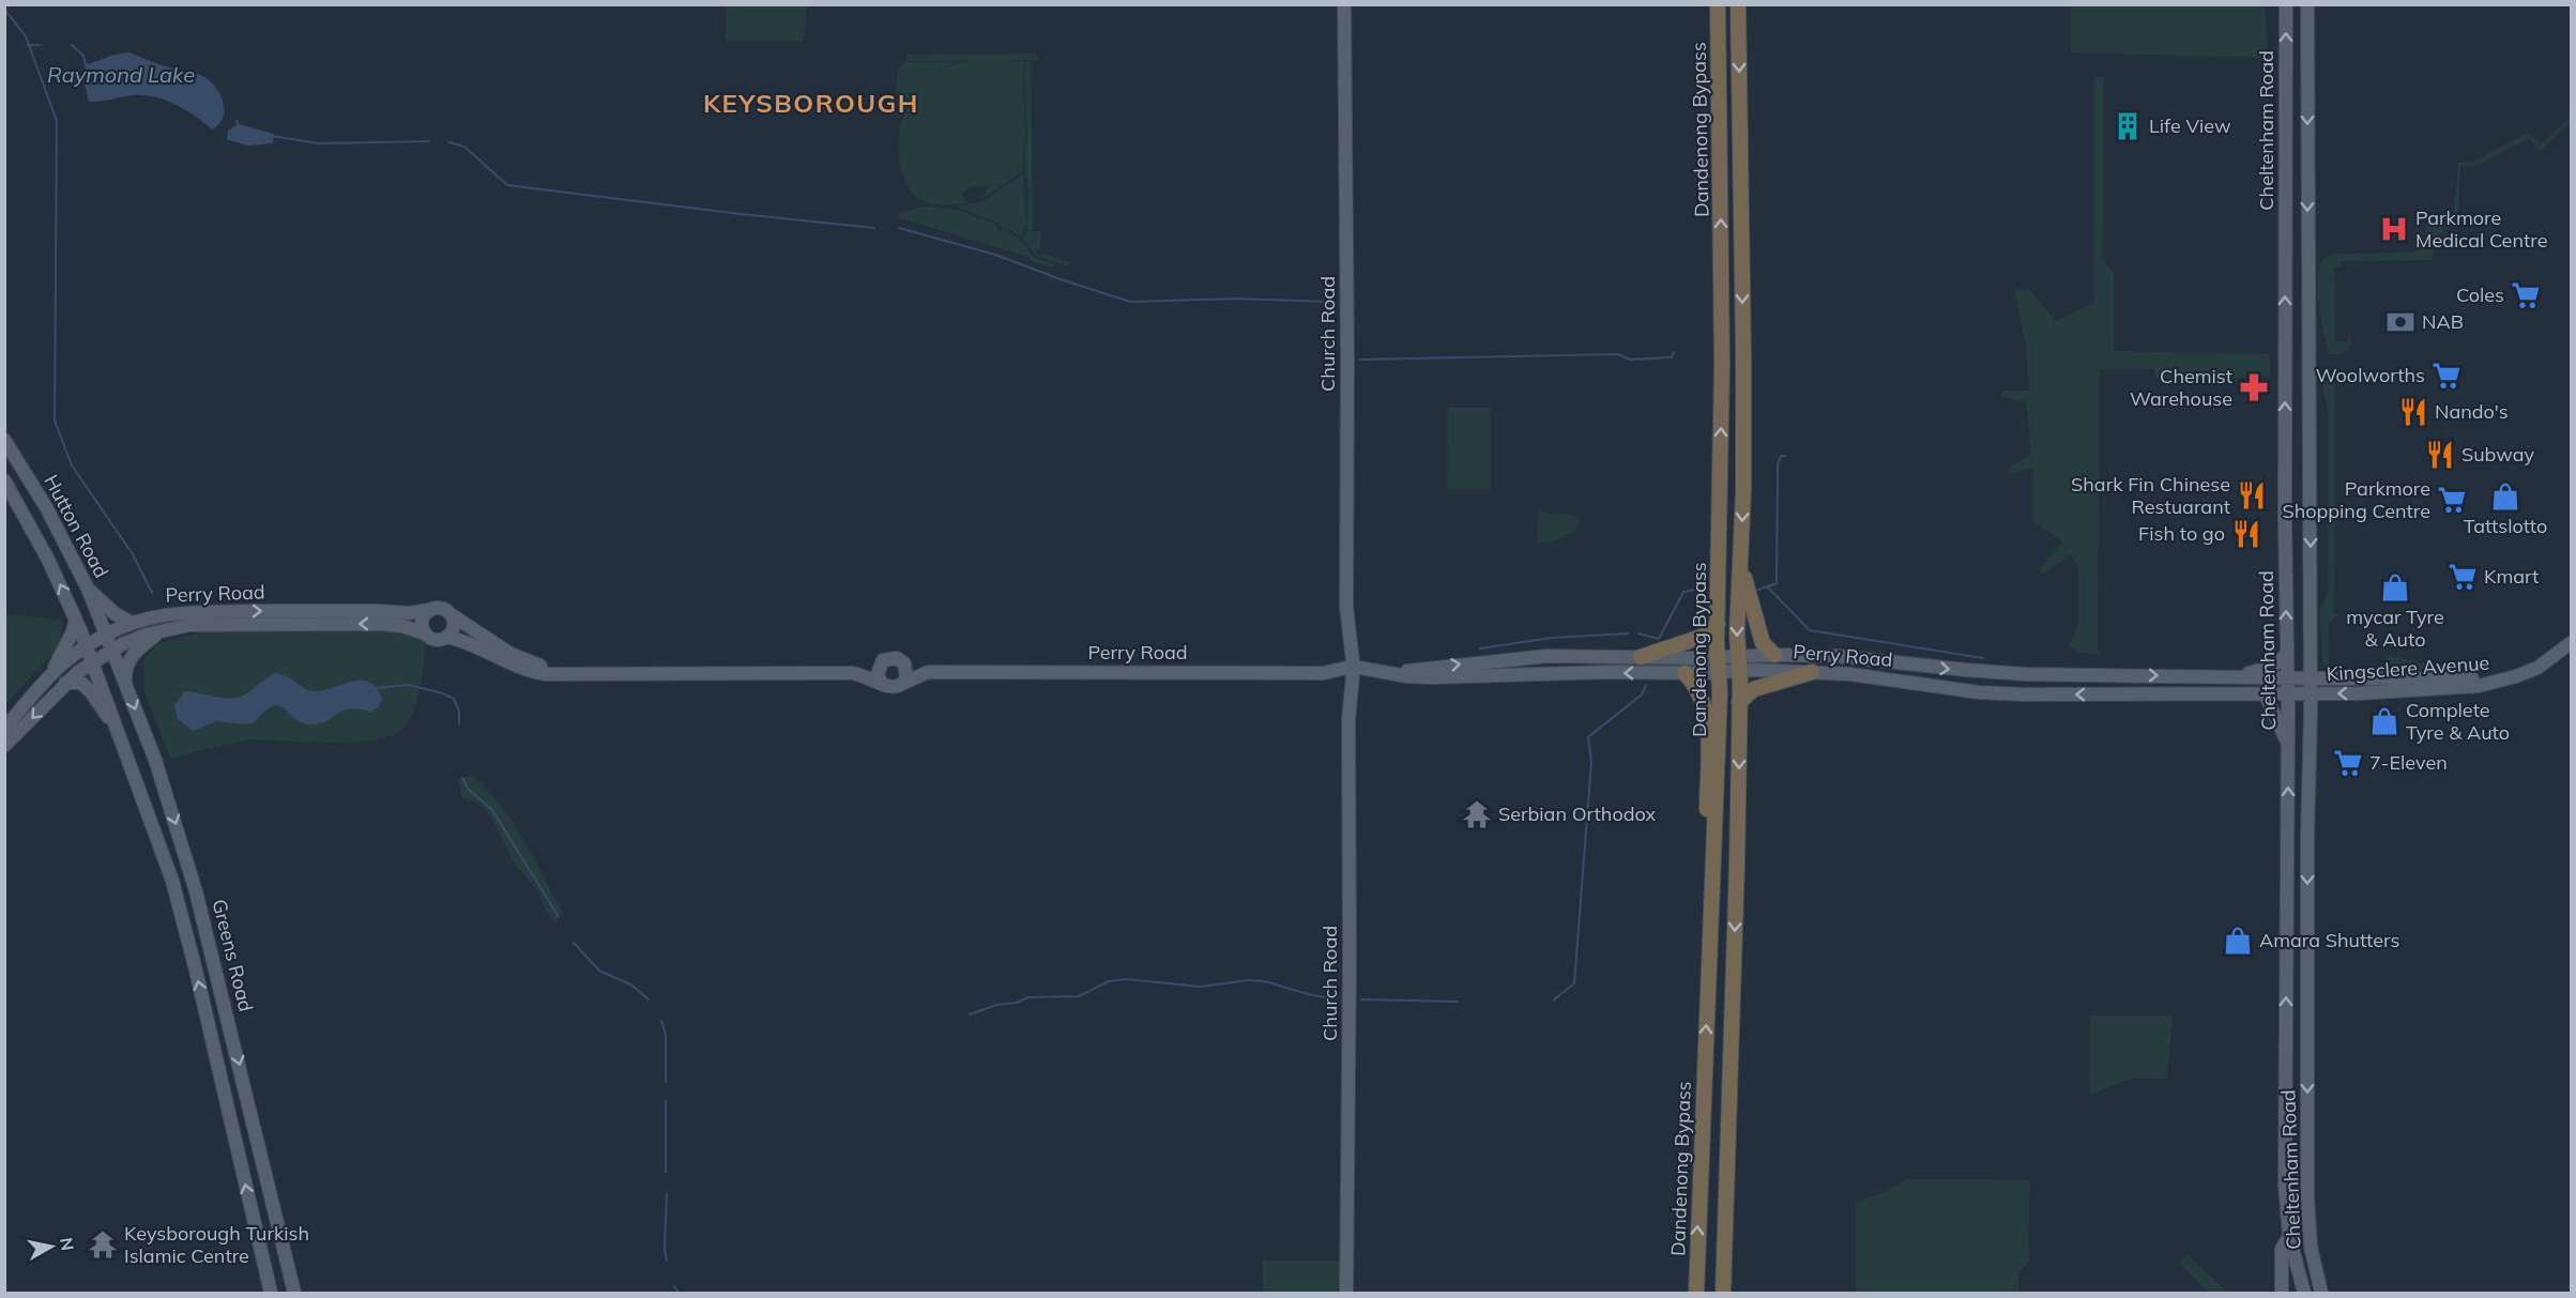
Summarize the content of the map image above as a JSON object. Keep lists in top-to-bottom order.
{
  "streets": {
    "highway": ["Dandenong Bypass"],
    "main road": [
      "Cheltenham Road",
      "Church Road",
      "Hutton Road",
      "Perry Road",
      "Kingsclere Avenue",
      "Greens Road"
    ]
  },
  "crossings": [
    ["Dandenong Bypass", "Perry Road"],
    ["Cheltenham Road", "Perry Road"],
    ["Cheltenham Road", "Kingsclere Avenue"],
    ["Church Road", "Perry Road"],
    ["Hutton Road", "Perry Road"],
    ["Hutton Road", "Greens Road"],
    ["Perry Road", "Kingsclere Avenue"],
    ["Perry Road", "Greens Road"]
  ],
  "districts": ["KEYSBOROUGH"],
  "water": ["Raymond Lake"],
  "places": {
    "building": ["Life View"],
    "hospital": ["Parkmore Medical Centre"],
    "supermarket": [
      "Coles",
      "Woolworths",
      "Parkmore Shopping Centre",
      "Kmart",
      "7-Eleven"
    ],
    "bank": ["NAB"],
    "pharmacy": ["Chemist Warehouse"],
    "restaurant": [
      "Nando's",
      "Subway",
      "Shark Fin Chinese Restuarant",
      "Fish to go"
    ],
    "shop": [
      "Tattslotto",
      "mycar Tyre & Auto",
      "Complete Tyre & Auto",
      "Amara Shutters"
    ],
    "temple": ["Serbian Orthodox", "Keysborough Turkish Islamic Centre"]
  },
  "north": "right"
}
